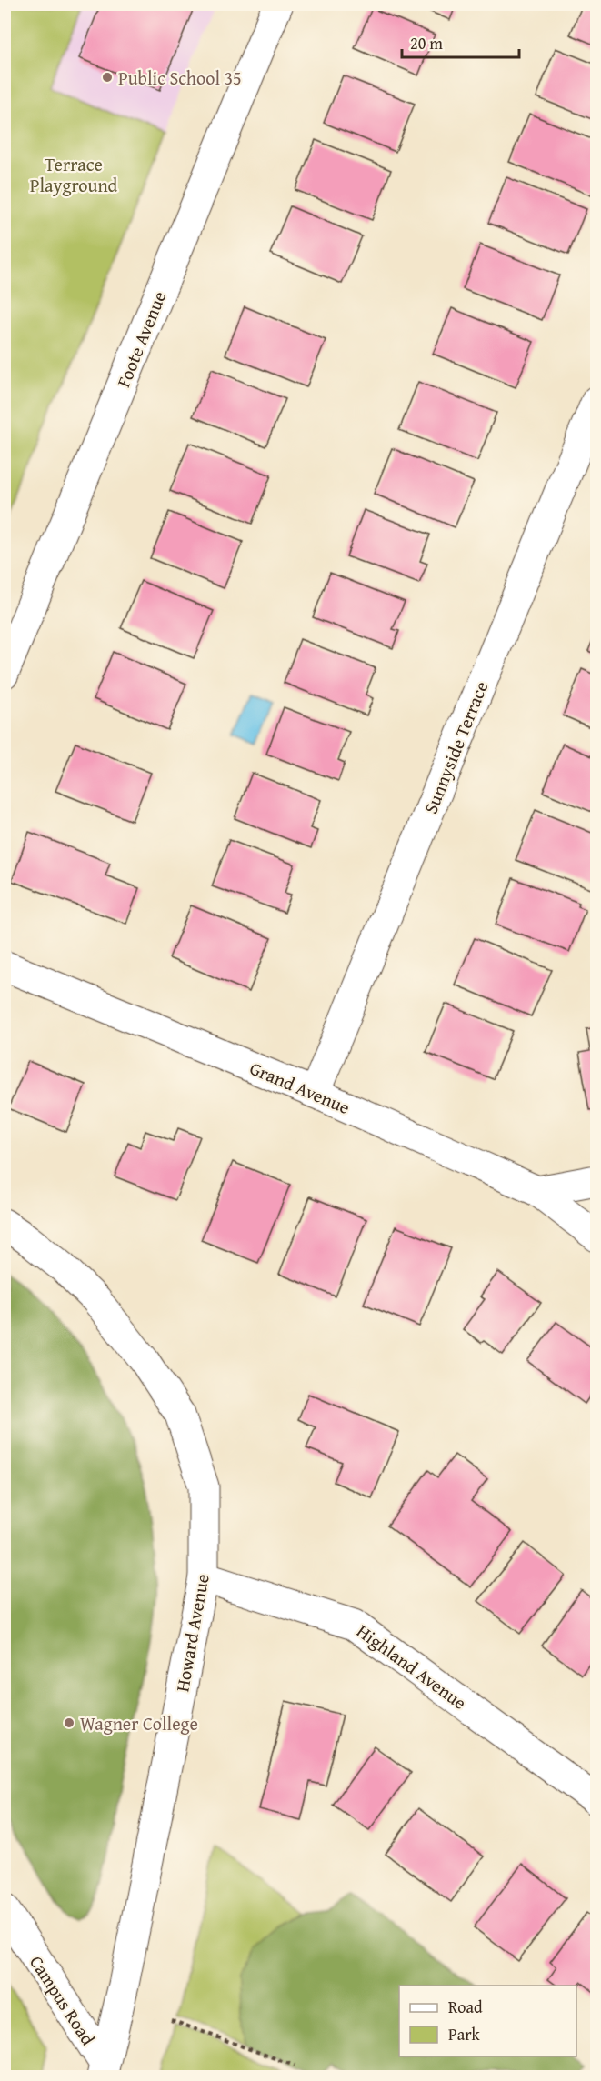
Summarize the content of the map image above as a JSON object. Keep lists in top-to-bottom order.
{
  "streets": {
    "street": [
      "Foote Avenue",
      "Sunnyside Terrace",
      "Grand Avenue",
      "Howard Avenue",
      "Highland Avenue",
      "Campus Road"
    ]
  },
  "crossings": [
    ["Sunnyside Terrace", "Grand Avenue"],
    ["Howard Avenue", "Highland Avenue"],
    ["Howard Avenue", "Campus Road"]
  ],
  "parks": ["Terrace Playground"],
  "places": ["Public School 35", "Wagner College"],
  "legend": ["Road", "Park"],
  "scale_bar": "20 m"
}
